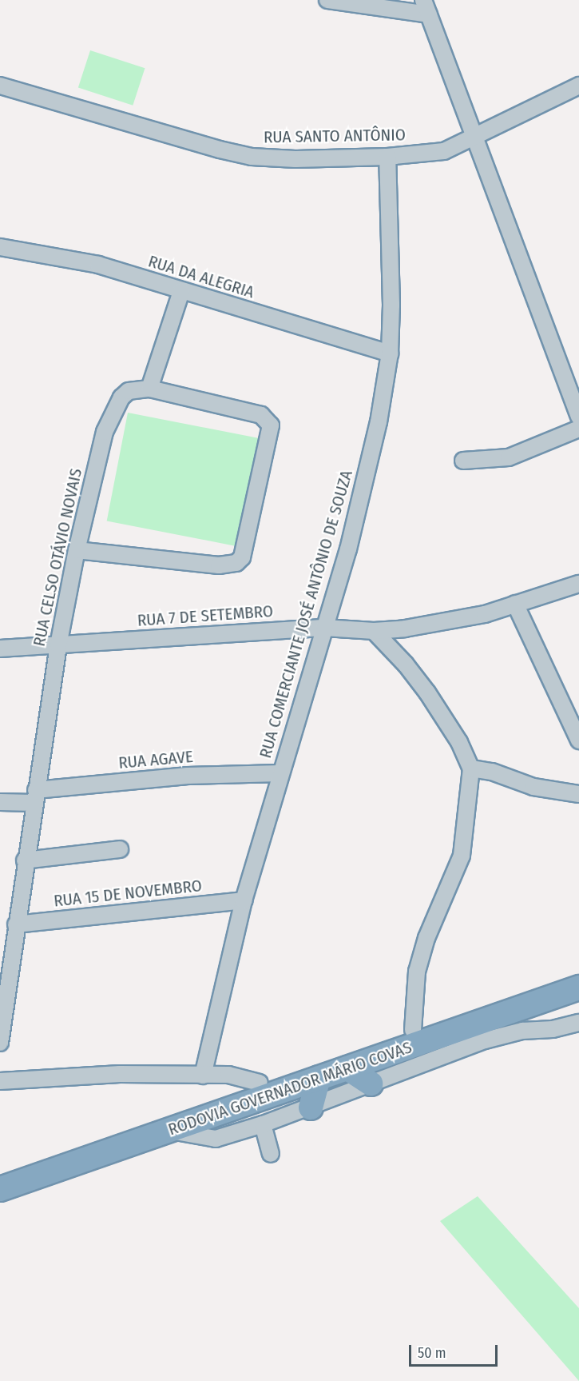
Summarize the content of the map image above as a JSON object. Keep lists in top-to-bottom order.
{
  "streets": {
    "highway": ["RODOVIA GOVERNADOR MÁRIO COVAS"],
    "street": [
      "RUA SANTO ANTÔNIO",
      "RUA DA ALEGRIA",
      "RUA CELSO OTÁVIO NOVAIS",
      "RUA COMERCIANTE JOSÉ ANTÔNIO DE SOUZA",
      "RUA 7 DE SETEMBRO",
      "RUA AGAVE",
      "RUA 15 DE NOVEMBRO"
    ]
  },
  "crossings": [
    ["RUA SANTO ANTÔNIO", "RUA COMERCIANTE JOSÉ ANTÔNIO DE SOUZA"],
    ["RUA DA ALEGRIA", "RUA COMERCIANTE JOSÉ ANTÔNIO DE SOUZA"],
    ["RUA CELSO OTÁVIO NOVAIS", "RUA 7 DE SETEMBRO"],
    ["RUA CELSO OTÁVIO NOVAIS", "RUA AGAVE"],
    ["RUA CELSO OTÁVIO NOVAIS", "RUA 15 DE NOVEMBRO"],
    ["RUA COMERCIANTE JOSÉ ANTÔNIO DE SOUZA", "RUA 7 DE SETEMBRO"],
    ["RUA COMERCIANTE JOSÉ ANTÔNIO DE SOUZA", "RUA AGAVE"],
    ["RUA COMERCIANTE JOSÉ ANTÔNIO DE SOUZA", "RUA 15 DE NOVEMBRO"]
  ],
  "scale_bar": "50 m"
}
